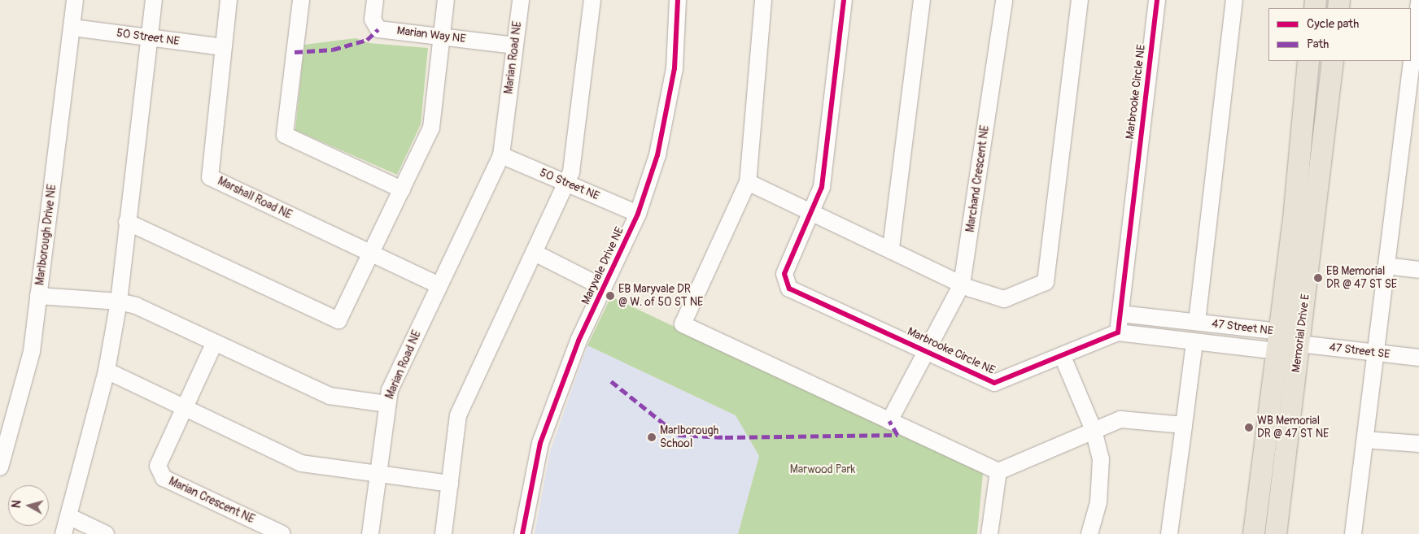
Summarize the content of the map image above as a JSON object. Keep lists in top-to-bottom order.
{
  "streets": {
    "main road": ["Memorial Drive E"],
    "street": [
      "Marian Way NE",
      "50 Street NE",
      "Marian Road NE",
      "Marbrooke Circle NE",
      "Marchand Crescent NE",
      "Marshall Road NE",
      "Marlborough Drive NE",
      "Maryvale Drive NE",
      "47 Street NE",
      "47 Street SE",
      "Marian Crescent NE"
    ]
  },
  "crossings": [
    ["Marian Way NE", "Marian Road NE"],
    ["50 Street NE", "Marian Road NE"],
    ["50 Street NE", "Marshall Road NE"],
    ["50 Street NE", "Marlborough Drive NE"],
    ["50 Street NE", "Maryvale Drive NE"],
    ["Marian Road NE", "Marshall Road NE"],
    ["Marian Road NE", "Marlborough Drive NE"],
    ["Marian Road NE", "Marian Crescent NE"],
    ["Marbrooke Circle NE", "Marchand Crescent NE"],
    ["Marbrooke Circle NE", "47 Street NE"],
    ["47 Street NE", "Memorial Drive E"],
    ["47 Street NE", "47 Street SE"],
    ["Memorial Drive E", "47 Street SE"]
  ],
  "parks": ["Marwood Park"],
  "places": [
    "EB Memorial DR @ 47 ST SE",
    "EB Maryvale DR @ W. of 50 ST NE",
    "WB Memorial DR @ 47 ST NE",
    "Marlborough School"
  ],
  "legend": ["Cycle path", "Path"],
  "north": "left"
}
